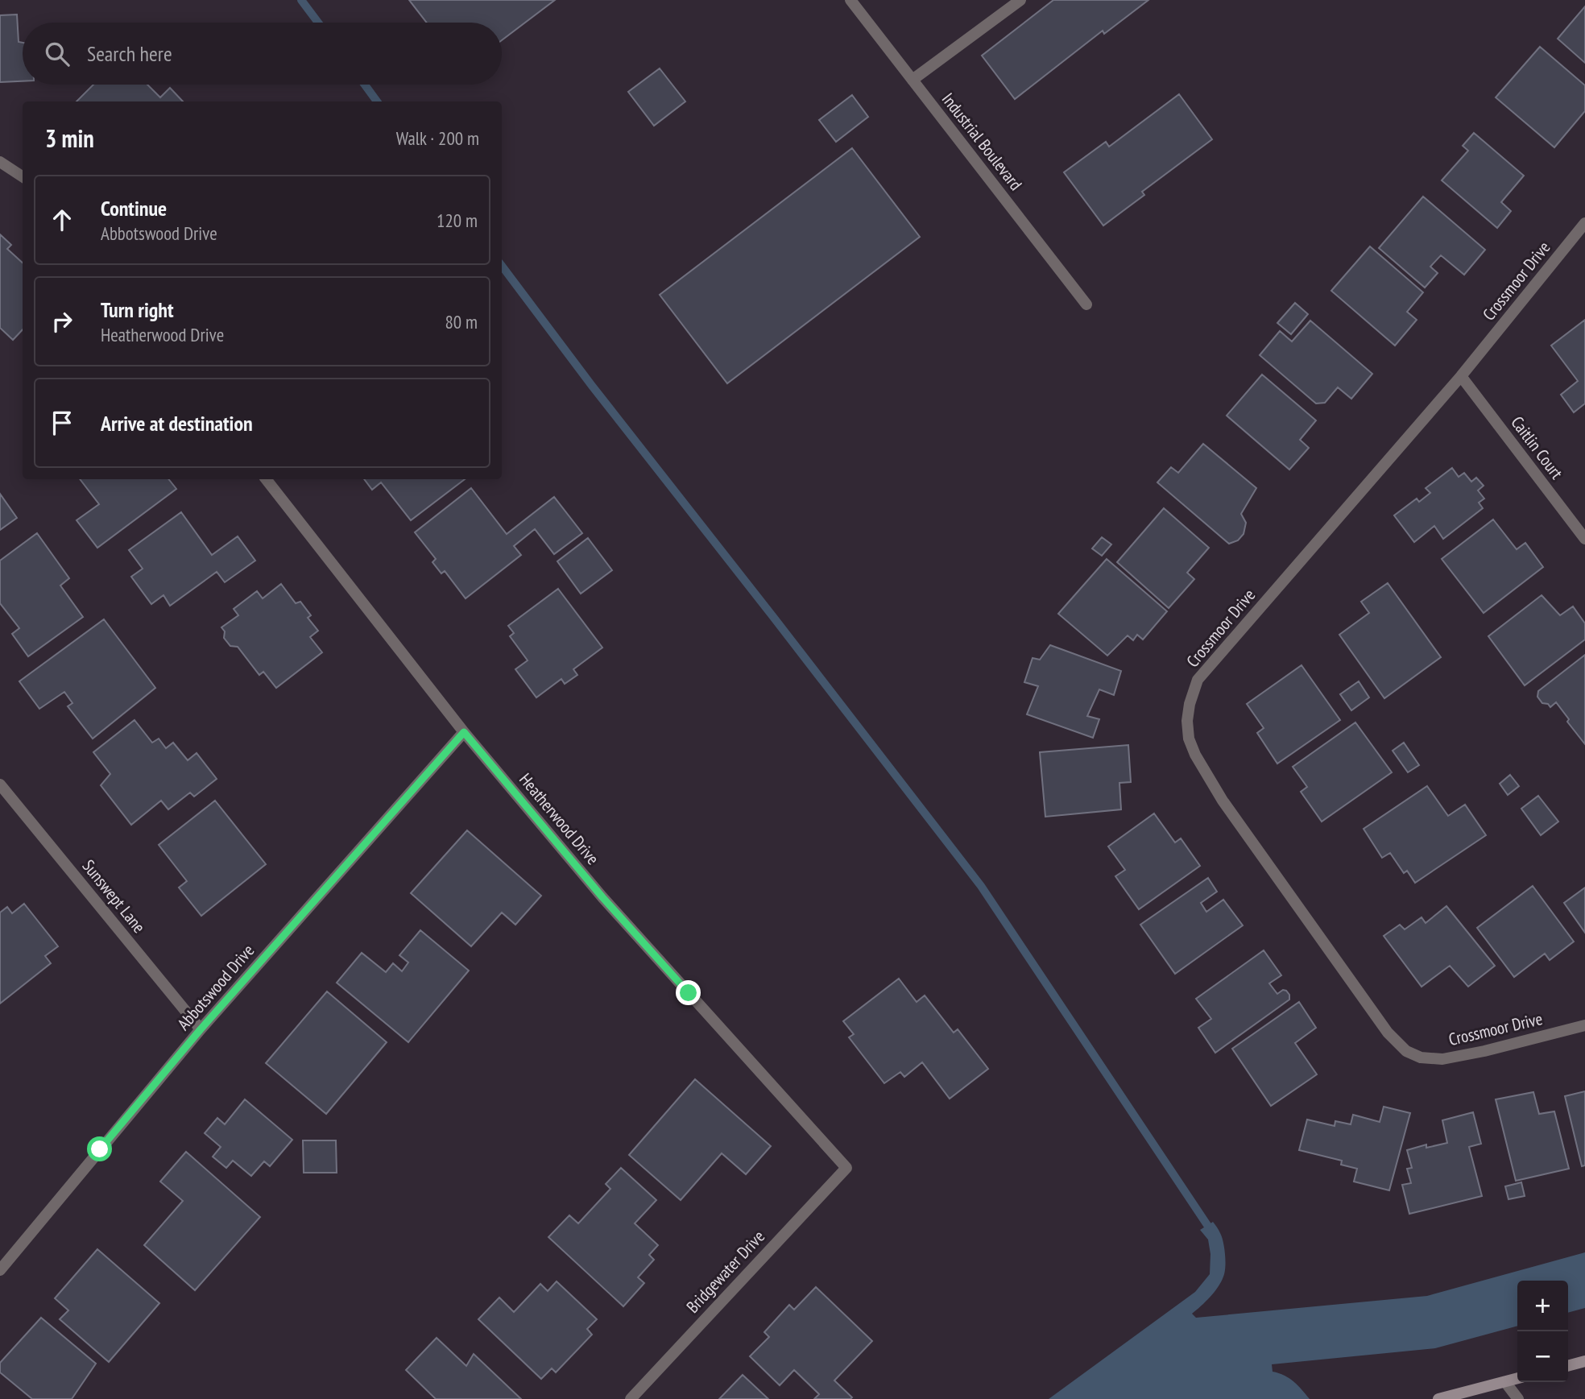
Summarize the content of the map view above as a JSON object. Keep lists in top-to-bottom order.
{
  "streets": {
    "street": [
      "Industrial Boulevard",
      "Crossmoor Drive",
      "Caitlin Court",
      "Heatherwood Drive",
      "Sunswept Lane",
      "Abbotswood Drive",
      "Bridgewater Drive"
    ]
  },
  "crossings": [
    ["Crossmoor Drive", "Caitlin Court"],
    ["Heatherwood Drive", "Abbotswood Drive"],
    ["Heatherwood Drive", "Bridgewater Drive"],
    ["Sunswept Lane", "Abbotswood Drive"]
  ],
  "page": {
    "search": "Search here",
    "heading": ["3 min", "Walk · 200 m"],
    "list": [
      ["Continue", "Abbotswood Drive", "120 m"],
      ["Turn right", "Heatherwood Drive", "80 m"],
      "Arrive at destination"
    ],
    "map_buttons": ["+", "−"]
  }
}
